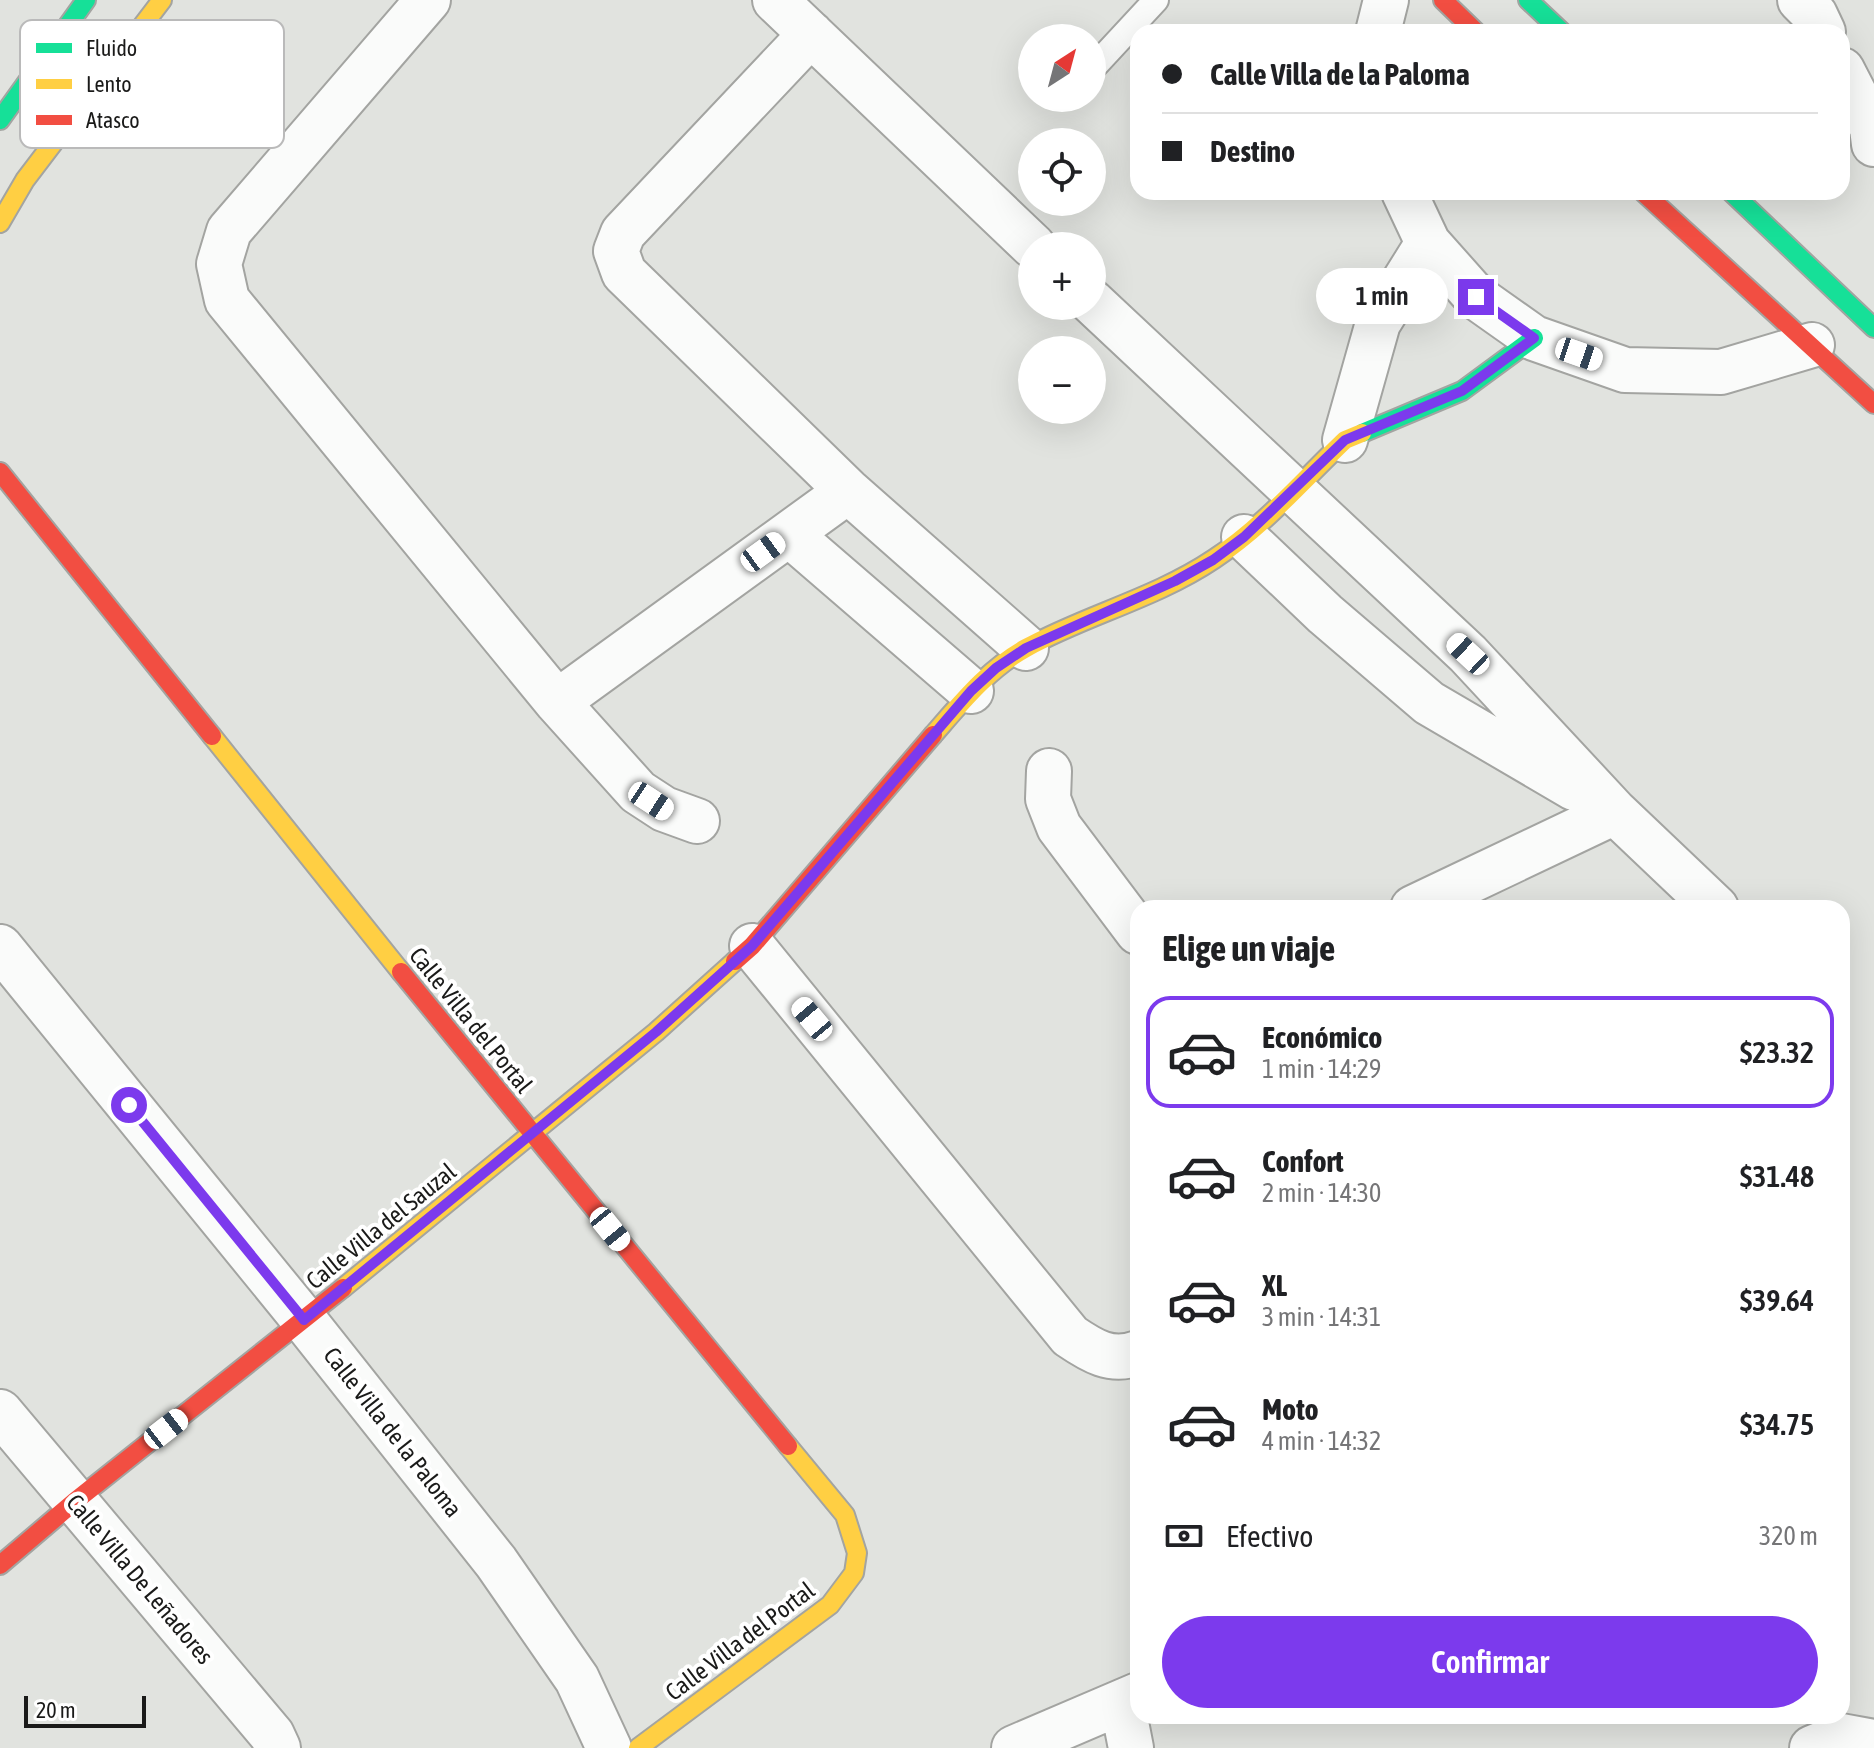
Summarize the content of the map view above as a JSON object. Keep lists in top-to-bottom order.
{
  "streets": {
    "street": [
      "Calle Villa del Portal",
      "Calle Villa del Sauzal",
      "Calle Villa de la Paloma",
      "Calle Villa De Leñadores"
    ]
  },
  "crossings": [
    ["Calle Villa del Portal", "Calle Villa del Sauzal"],
    ["Calle Villa del Sauzal", "Calle Villa de la Paloma"],
    ["Calle Villa del Sauzal", "Calle Villa De Leñadores"]
  ],
  "legend": ["Fluido", "Lento", "Atasco"],
  "scale_bar": "20 m",
  "north": "top right",
  "page": {
    "map_buttons": ["+", "−"],
    "banner": ["Calle Villa de la Paloma", "Destino"],
    "bubble": "1 min",
    "heading": "Elige un viaje",
    "list": [
      {
        "name": "Económico",
        "note": "1 min · 14:29",
        "value": "$23.32"
      },
      {
        "name": "Confort",
        "note": "2 min · 14:30",
        "value": "$31.48"
      },
      {
        "name": "XL",
        "note": "3 min · 14:31",
        "value": "$39.64"
      },
      {
        "name": "Moto",
        "note": "4 min · 14:32",
        "value": "$34.75"
      }
    ],
    "pay": ["Efectivo", "320 m"],
    "buttons": "Confirmar",
    "scale": "20 m"
  }
}
